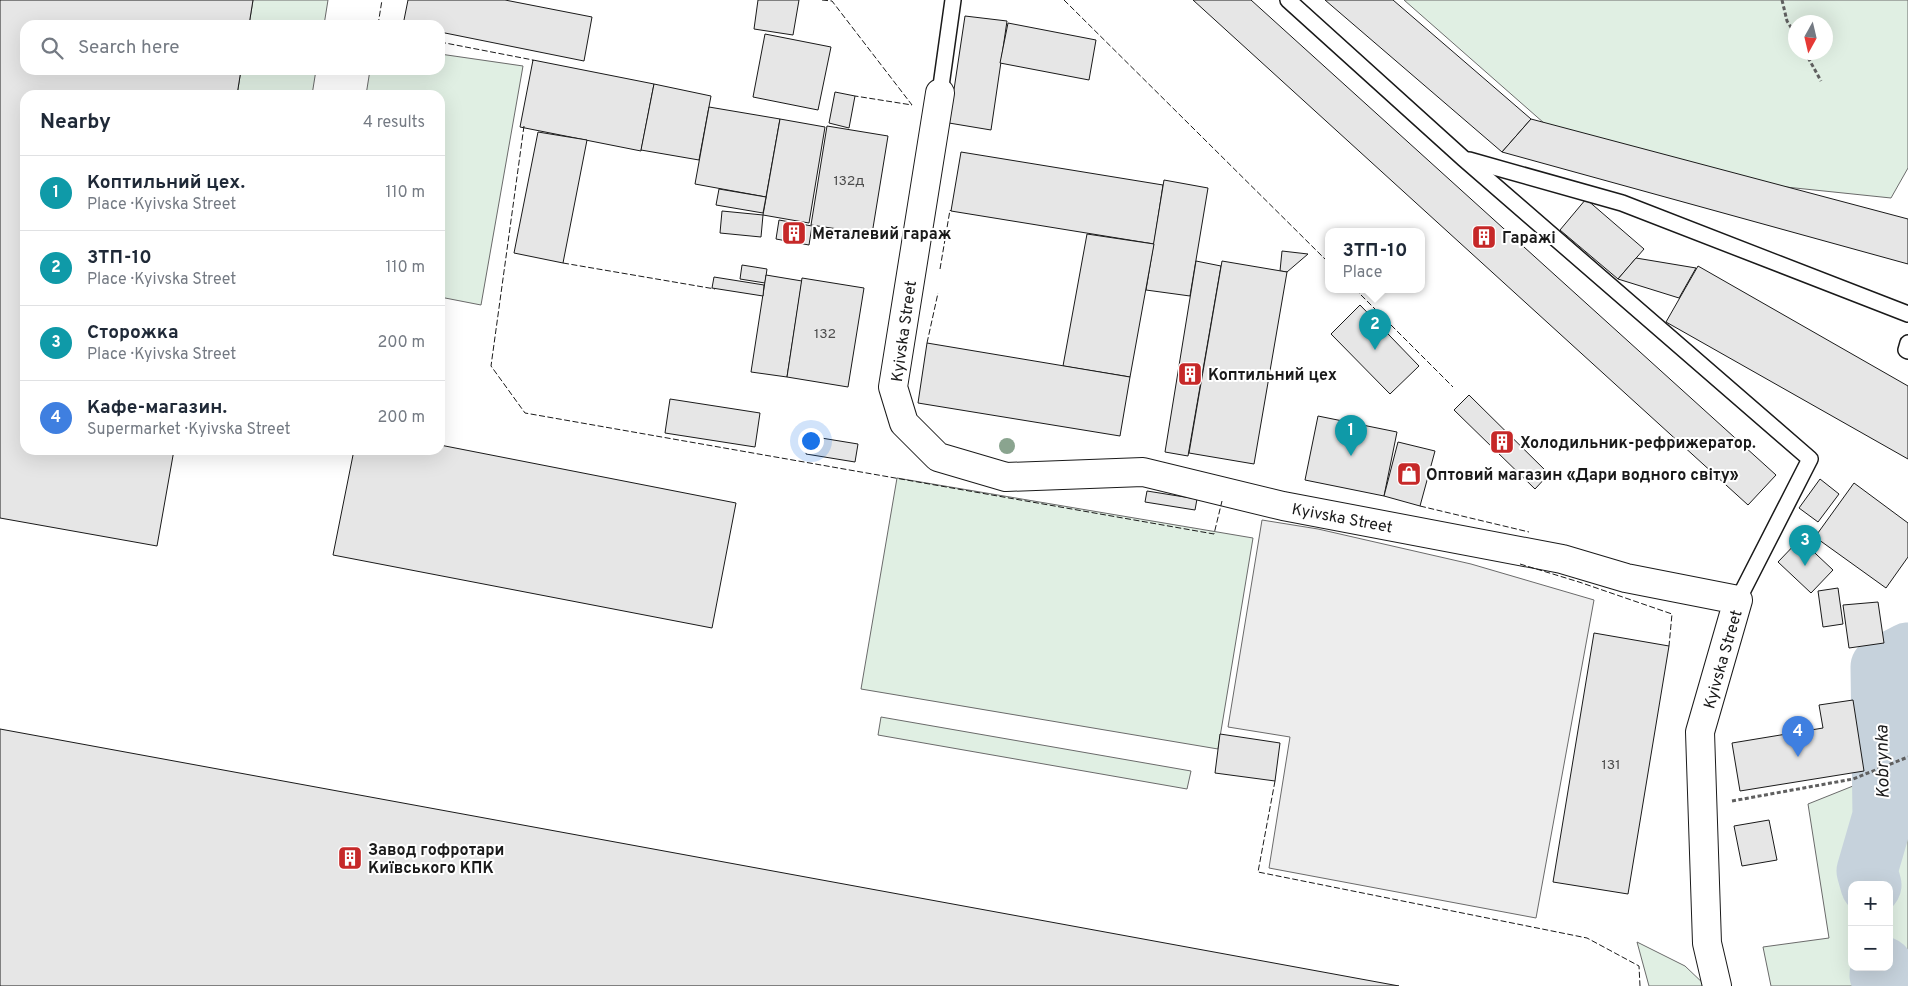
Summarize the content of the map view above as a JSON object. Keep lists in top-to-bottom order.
{
  "streets": {
    "street": ["Kyivska Street"]
  },
  "water": ["Kobrynka"],
  "places": {
    "building": [
      "Металевий гараж",
      "Гаражі",
      "Коптильний цех",
      "Холодильник-рефрижератор.",
      "Завод гофротари Київського КПК"
    ],
    "shop": ["Оптовий магазин «Дари водного світу»"]
  },
  "house_numbers": ["132д", "132", "131"],
  "north": "bottom",
  "page": {
    "search": "Search here",
    "heading": ["Nearby", "4 results"],
    "list": [
      {
        "mark": "1",
        "name": "Коптильний цех.",
        "note": "Place · Kyivska Street",
        "value": "110 m"
      },
      {
        "mark": "2",
        "name": "3ТП-10",
        "note": "Place · Kyivska Street",
        "value": "110 m"
      },
      {
        "mark": "3",
        "name": "Сторожка",
        "note": "Place · Kyivska Street",
        "value": "200 m"
      },
      {
        "mark": "4",
        "name": "Кафе-магазин.",
        "note": "Supermarket · Kyivska Street",
        "value": "200 m"
      }
    ],
    "popup": ["3ТП-10", "Place"],
    "pins": [
      "2",
      "1",
      "3",
      "4"
    ],
    "map_buttons": ["+", "−"]
  }
}
